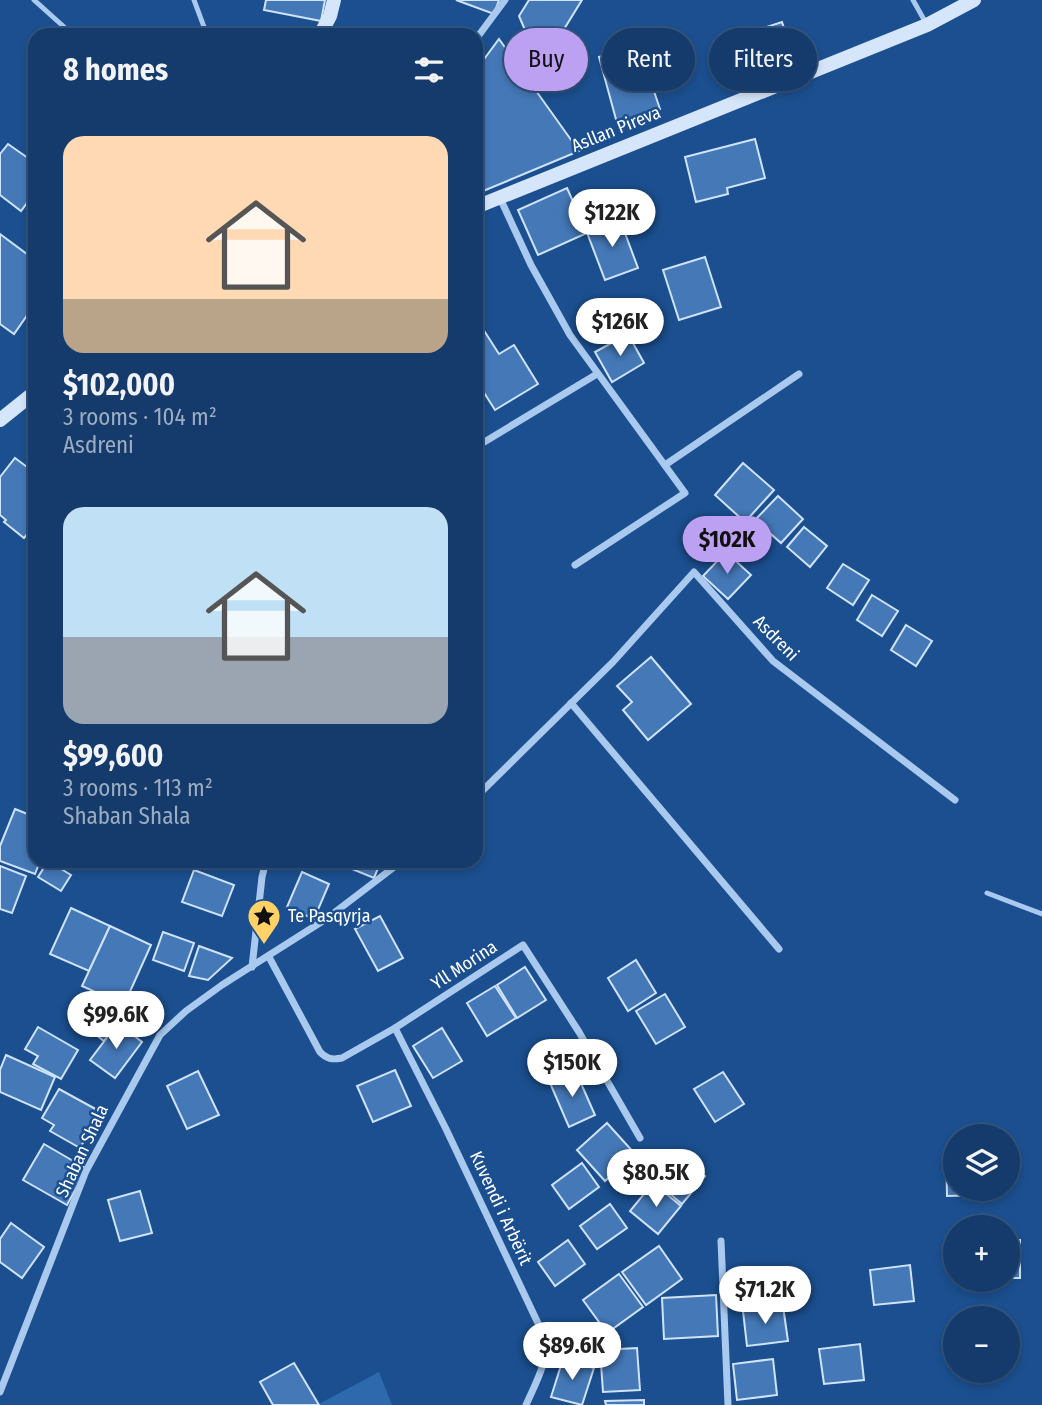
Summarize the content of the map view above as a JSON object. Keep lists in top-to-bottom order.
{
  "streets": {
    "street": [
      "Asllan Pireva",
      "Asdreni",
      "Yll Morina",
      "Shaban Shala",
      "Kuvendi i Arbërit"
    ]
  },
  "crossings": [
    ["Yll Morina", "Kuvendi i Arbërit"]
  ],
  "places": {
    "place": ["Te Pasqyrja"]
  },
  "page": {
    "chip": ["Buy", "Rent", "Filters"],
    "heading": "8 homes",
    "list": [
      {
        "name": "$102,000",
        "note": "3 rooms · 104 m² · Asdreni"
      },
      {
        "name": "$99,600",
        "note": "3 rooms · 113 m² · Shaban Shala"
      }
    ],
    "price": [
      "$122K",
      "$126K",
      "$102K",
      "$99.6K",
      "$150K",
      "$80.5K",
      "$71.2K",
      "$89.6K"
    ],
    "map_buttons": ["+", "−"]
  }
}
